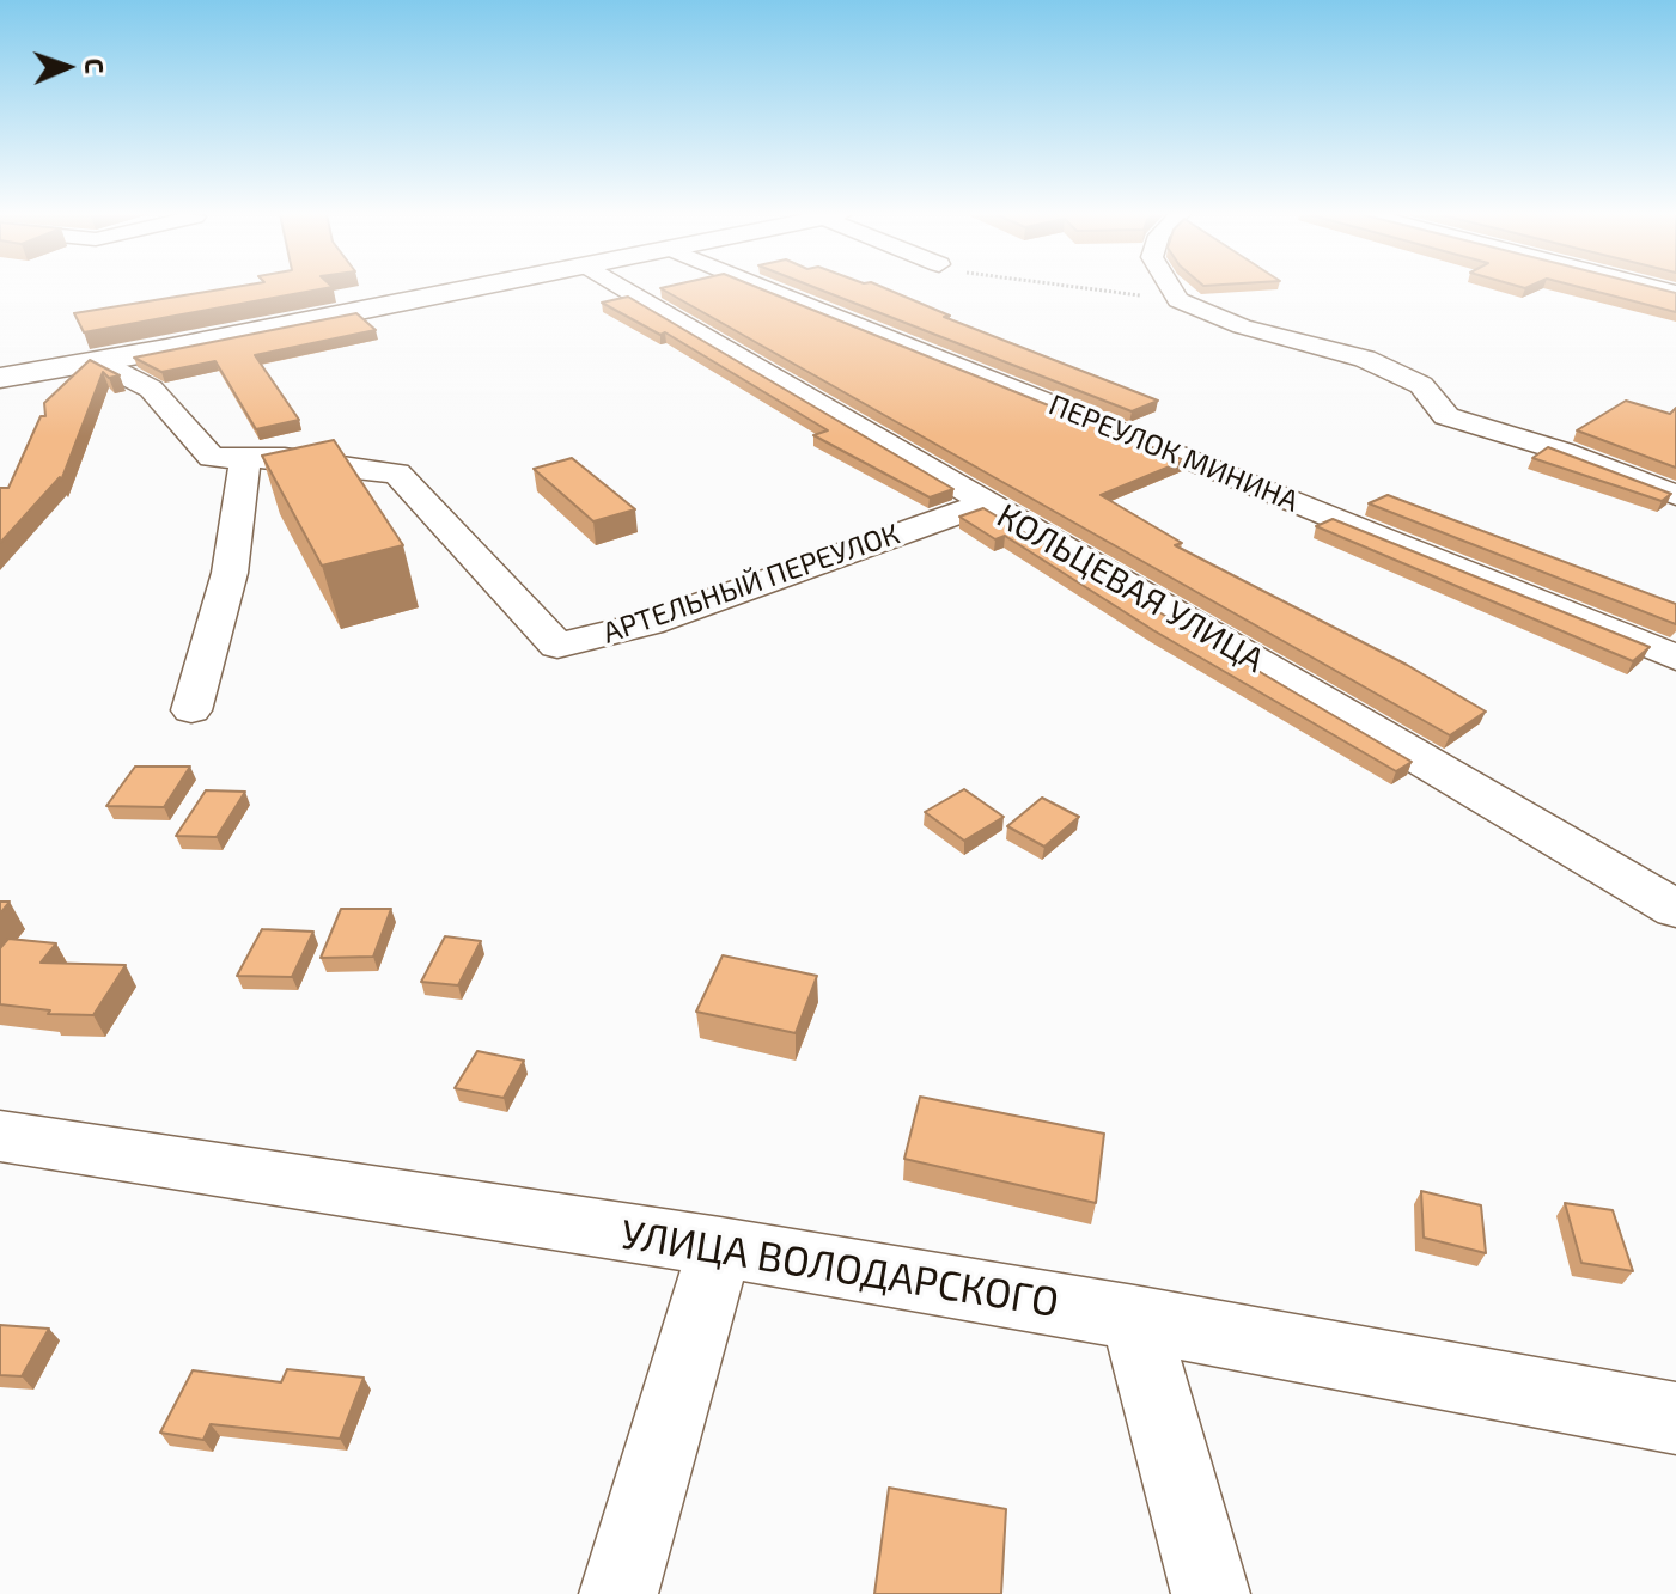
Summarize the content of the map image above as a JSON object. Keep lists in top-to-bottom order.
{
  "streets": {
    "street": [
      "ПЕРЕУЛОК МИНИНА",
      "АРТЕЛЬНЫЙ ПЕРЕУЛОК",
      "КОЛЬЦЕВАЯ УЛИЦА",
      "УЛИЦА ВОЛОДАРСКОГО"
    ]
  },
  "crossings": [
    ["АРТЕЛЬНЫЙ ПЕРЕУЛОК", "КОЛЬЦЕВАЯ УЛИЦА"]
  ],
  "north": "right"
}
